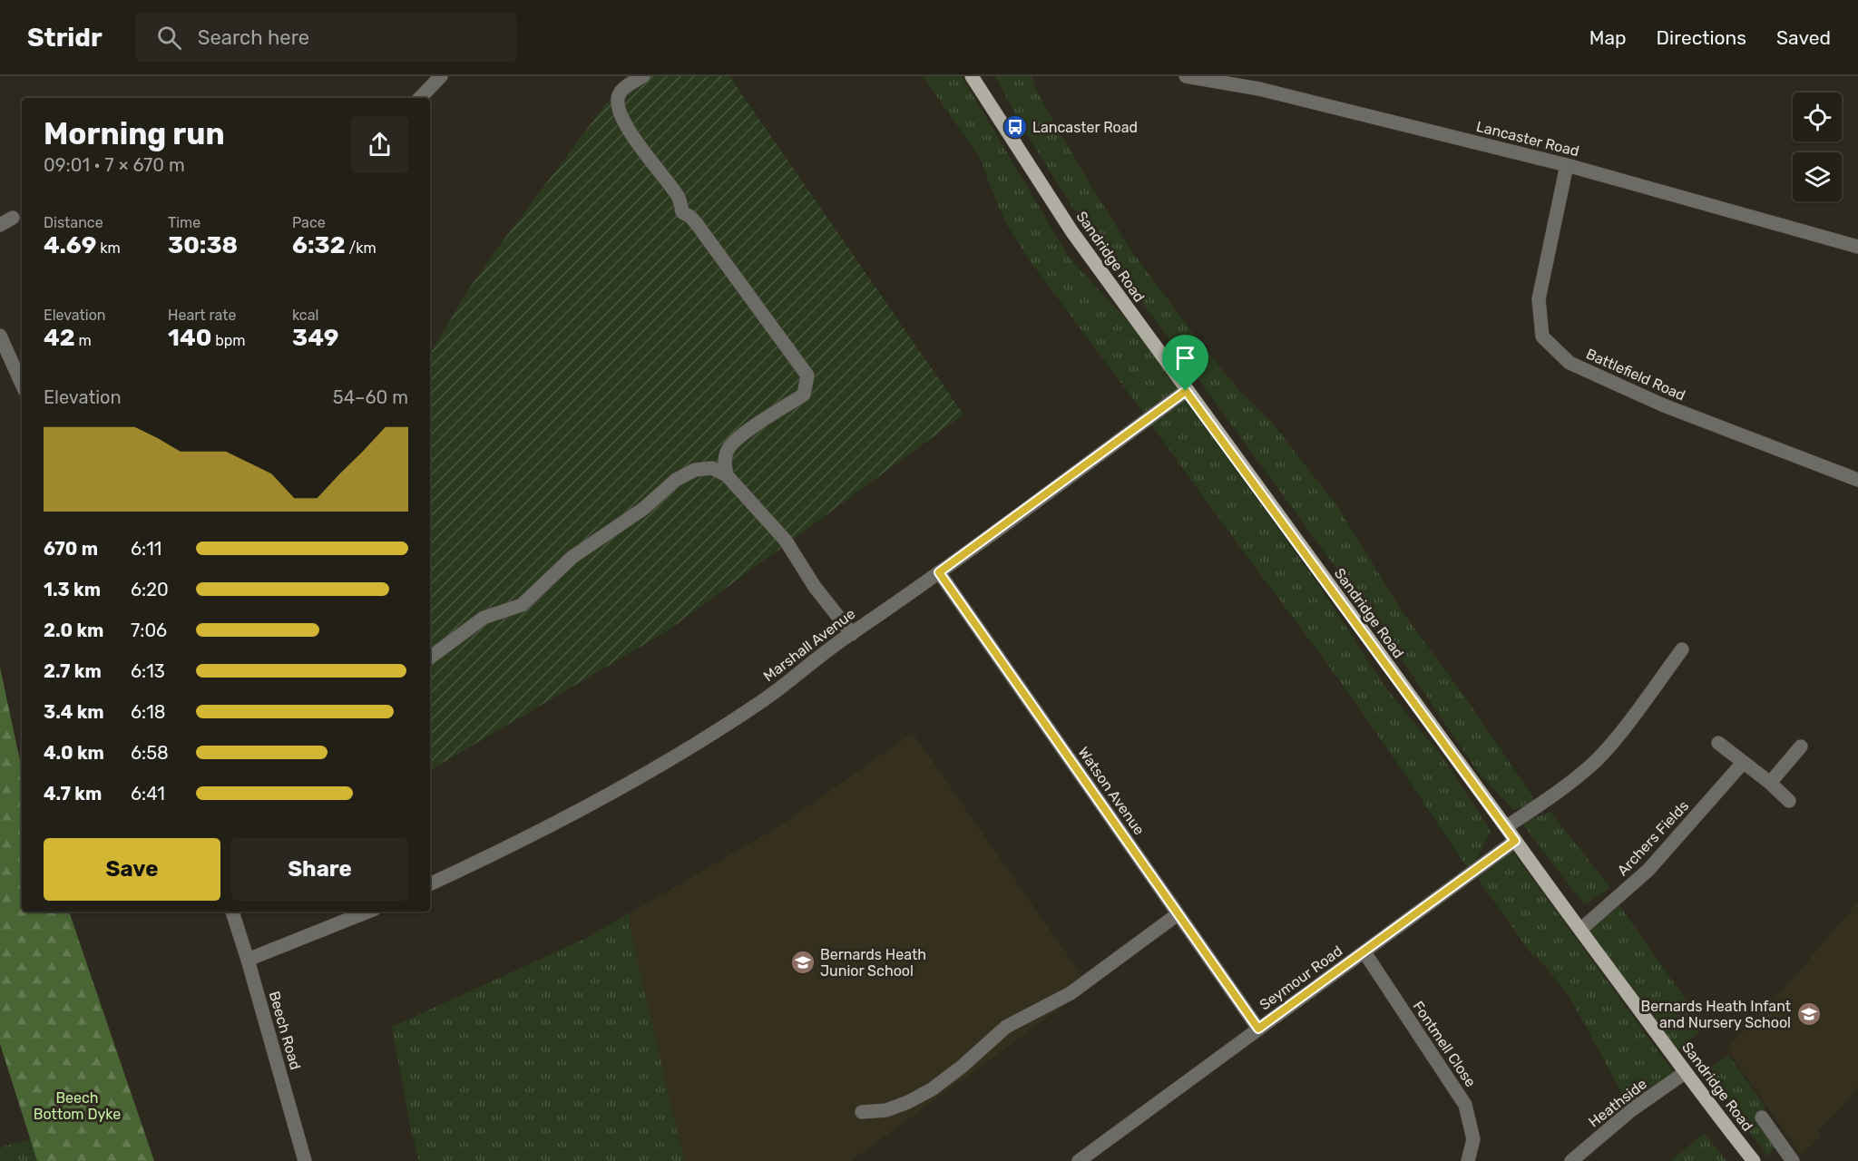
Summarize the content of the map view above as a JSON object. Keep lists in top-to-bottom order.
{
  "streets": {
    "main road": ["Sandridge Road"],
    "street": [
      "Lancaster Road",
      "Battlefield Road",
      "Marshall Avenue",
      "Watson Avenue",
      "Archers Fields",
      "Seymour Road",
      "Beech Road",
      "Fontmell Close",
      "Heathside"
    ]
  },
  "crossings": [
    ["Lancaster Road", "Battlefield Road"],
    ["Sandridge Road", "Marshall Avenue"],
    ["Sandridge Road", "Archers Fields"],
    ["Sandridge Road", "Seymour Road"],
    ["Sandridge Road", "Heathside"],
    ["Marshall Avenue", "Watson Avenue"],
    ["Watson Avenue", "Seymour Road"],
    ["Seymour Road", "Fontmell Close"]
  ],
  "parks": ["Beech Bottom Dyke"],
  "places": {
    "bus stop": ["Lancaster Road"],
    "school or university": ["Bernards Heath Junior School", "Bernards Heath Infant and Nursery School"]
  },
  "page": {
    "header": "Stridr",
    "search": "Search here",
    "nav": ["Map", "Directions", "Saved"],
    "heading": ["Morning run", "09:01 · 7 × 670 m"],
    "stats": [
      ["Distance", "4.69 km"],
      ["Time", "30:38"],
      ["Pace", "6:32 /km"],
      ["Elevation", "42 m"],
      ["Heart rate", "140 bpm"],
      ["kcal", "349"]
    ],
    "chart": ["Elevation", "54–60 m"],
    "list": [
      {
        "name": "670 m",
        "note": "6:11"
      },
      {
        "name": "1.3 km",
        "note": "6:20"
      },
      {
        "name": "2.0 km",
        "note": "7:06"
      },
      {
        "name": "2.7 km",
        "note": "6:13"
      },
      {
        "name": "3.4 km",
        "note": "6:18"
      },
      {
        "name": "4.0 km",
        "note": "6:58"
      },
      {
        "name": "4.7 km",
        "note": "6:41"
      }
    ],
    "buttons": ["Save", "Share"]
  }
}
